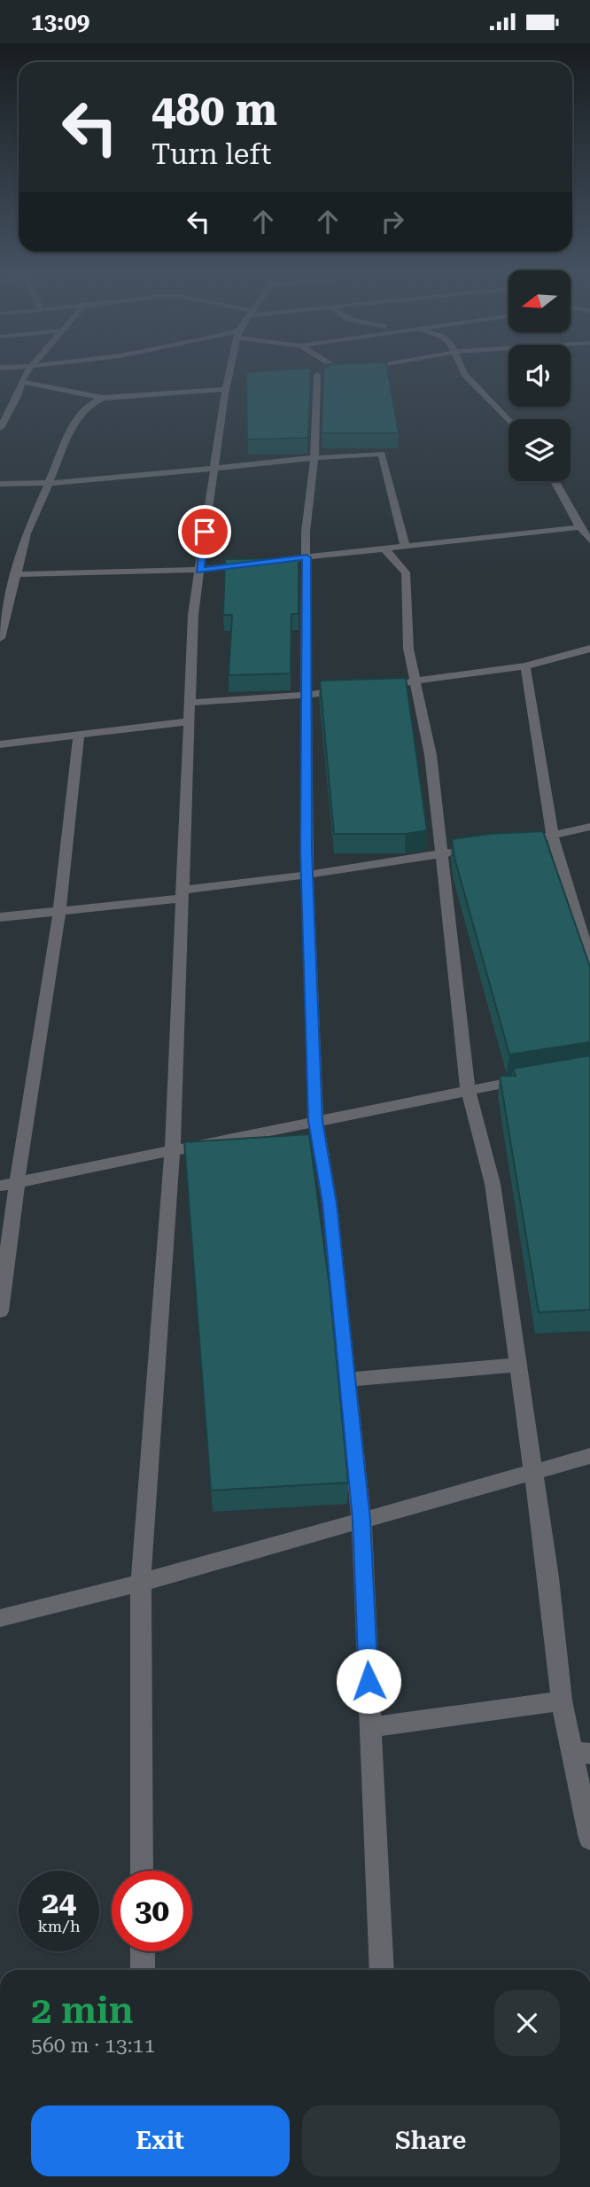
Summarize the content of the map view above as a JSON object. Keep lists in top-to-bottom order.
{
  "north": "left",
  "page": {
    "status": "13:09",
    "turn": ["480 m", "Turn left"],
    "speed": "24 km/h",
    "limit": "30",
    "heading": ["2 min", "560 m · 13:11"],
    "buttons": ["Exit", "Share"]
  }
}
